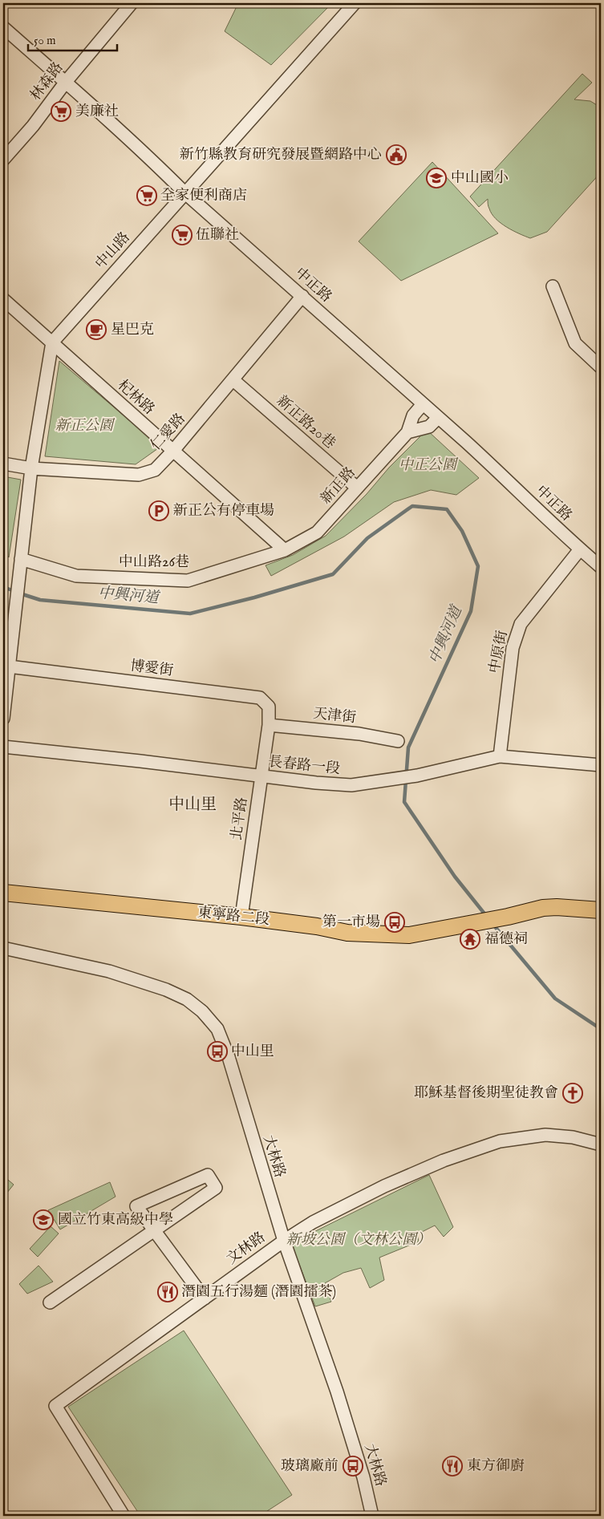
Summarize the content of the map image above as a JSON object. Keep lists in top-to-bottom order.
{
  "streets": {
    "main road": ["東寧路二段"],
    "street": [
      "林森路",
      "中山路",
      "中正路",
      "杞林路",
      "新正路20巷",
      "仁愛路",
      "新正路",
      "中山路26巷",
      "中原街",
      "博愛街",
      "天津街",
      "長春路一段",
      "北平路",
      "大林路",
      "文林路"
    ]
  },
  "crossings": [
    ["林森路", "中正路"],
    ["中山路", "中正路"],
    ["中山路", "杞林路"],
    ["中正路", "仁愛路"],
    ["中正路", "新正路"],
    ["中正路", "中原街"],
    ["杞林路", "仁愛路"],
    ["杞林路", "新正路"],
    ["杞林路", "中山路26巷"],
    ["新正路20巷", "仁愛路"],
    ["新正路20巷", "新正路"],
    ["新正路", "中山路26巷"],
    ["中原街", "長春路一段"],
    ["博愛街", "天津街"],
    ["博愛街", "北平路"],
    ["天津街", "北平路"],
    ["長春路一段", "北平路"],
    ["北平路", "東寧路二段"],
    ["大林路", "文林路"]
  ],
  "districts": ["中山里"],
  "water": ["中興河道"],
  "parks": ["新正公園", "中正公園", "新坡公園（文林公園）"],
  "places": {
    "supermarket": ["美廉社", "全家便利商店", "伍聯社"],
    "public building": ["新竹縣教育研究發展暨網路中心"],
    "school or university": ["中山國小", "國立竹東高級中學"],
    "cafe": ["星巴克"],
    "parking": ["新正公有停車場"],
    "bus stop": ["第一市場", "中山里", "玻璃廠前"],
    "temple": ["福德祠"],
    "church": ["耶穌基督後期聖徒教會"],
    "restaurant": ["潛園五行湯麵 (潛園擂茶)", "東方御廚"]
  },
  "scale_bar": "50 m"
}
